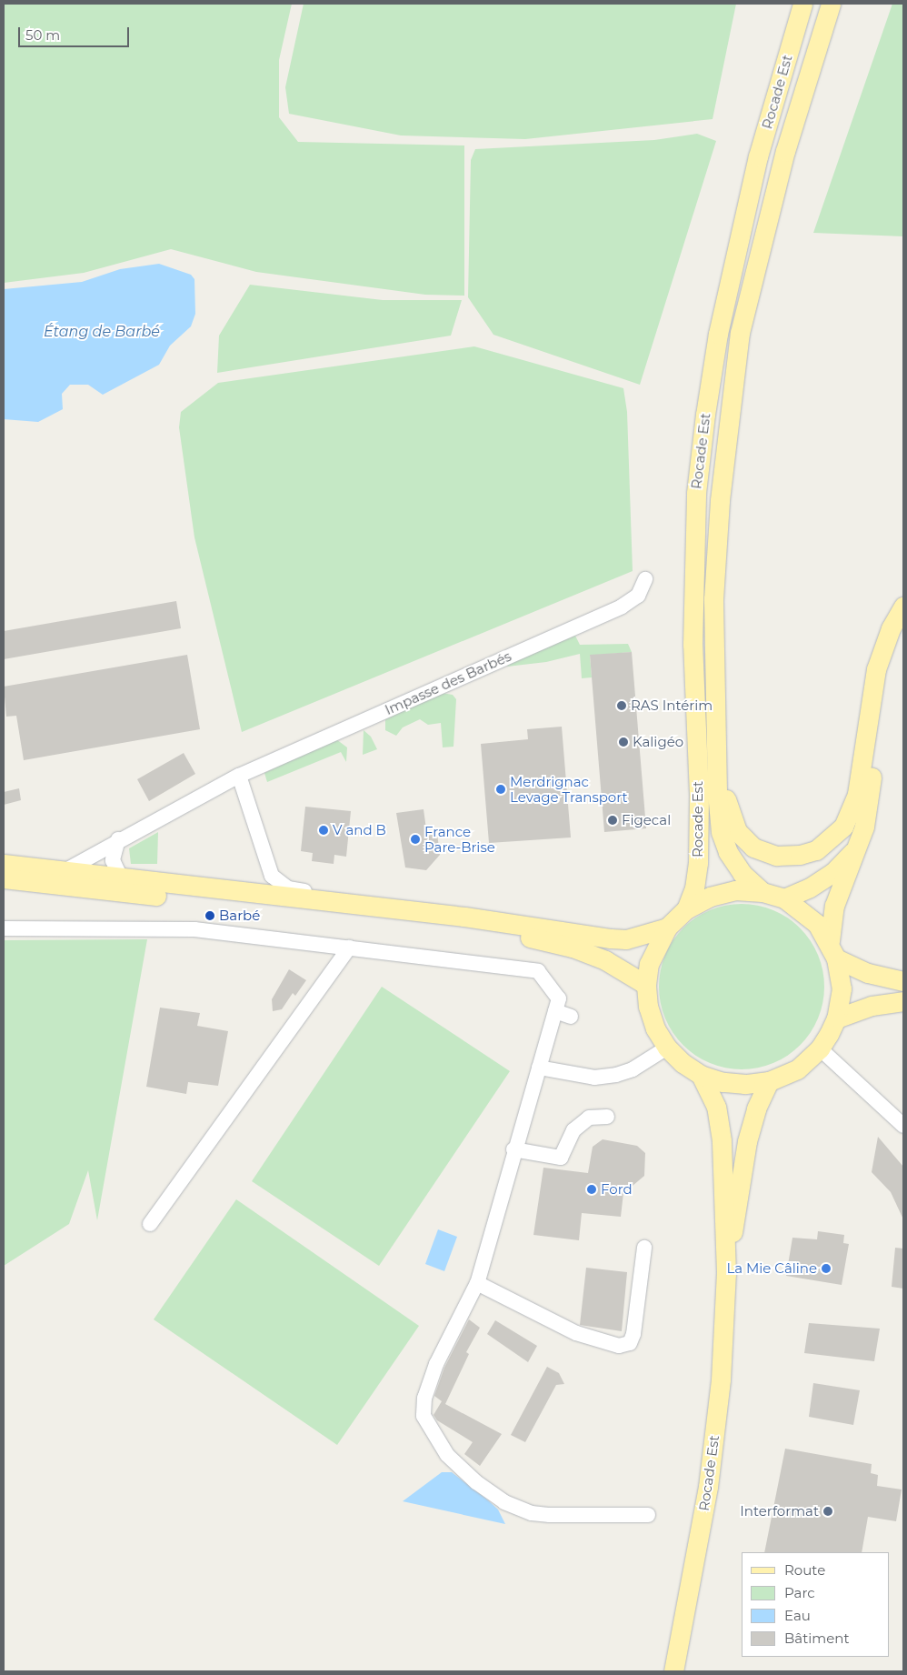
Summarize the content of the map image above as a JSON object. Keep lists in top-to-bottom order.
{
  "streets": {
    "main road": ["Rocade Est"],
    "street": ["Impasse des Barbés"]
  },
  "water": ["Étang de Barbé"],
  "places": [
    "RAS Intérim",
    "Kaligéo",
    "Merdrignac Levage Transport",
    "Figecal",
    "V and B",
    "France Pare-Brise",
    "Barbé",
    "Ford",
    "La Mie Câline",
    "Interformat"
  ],
  "legend": [
    "Route",
    "Parc",
    "Eau",
    "Bâtiment"
  ],
  "scale_bar": "50 m"
}
